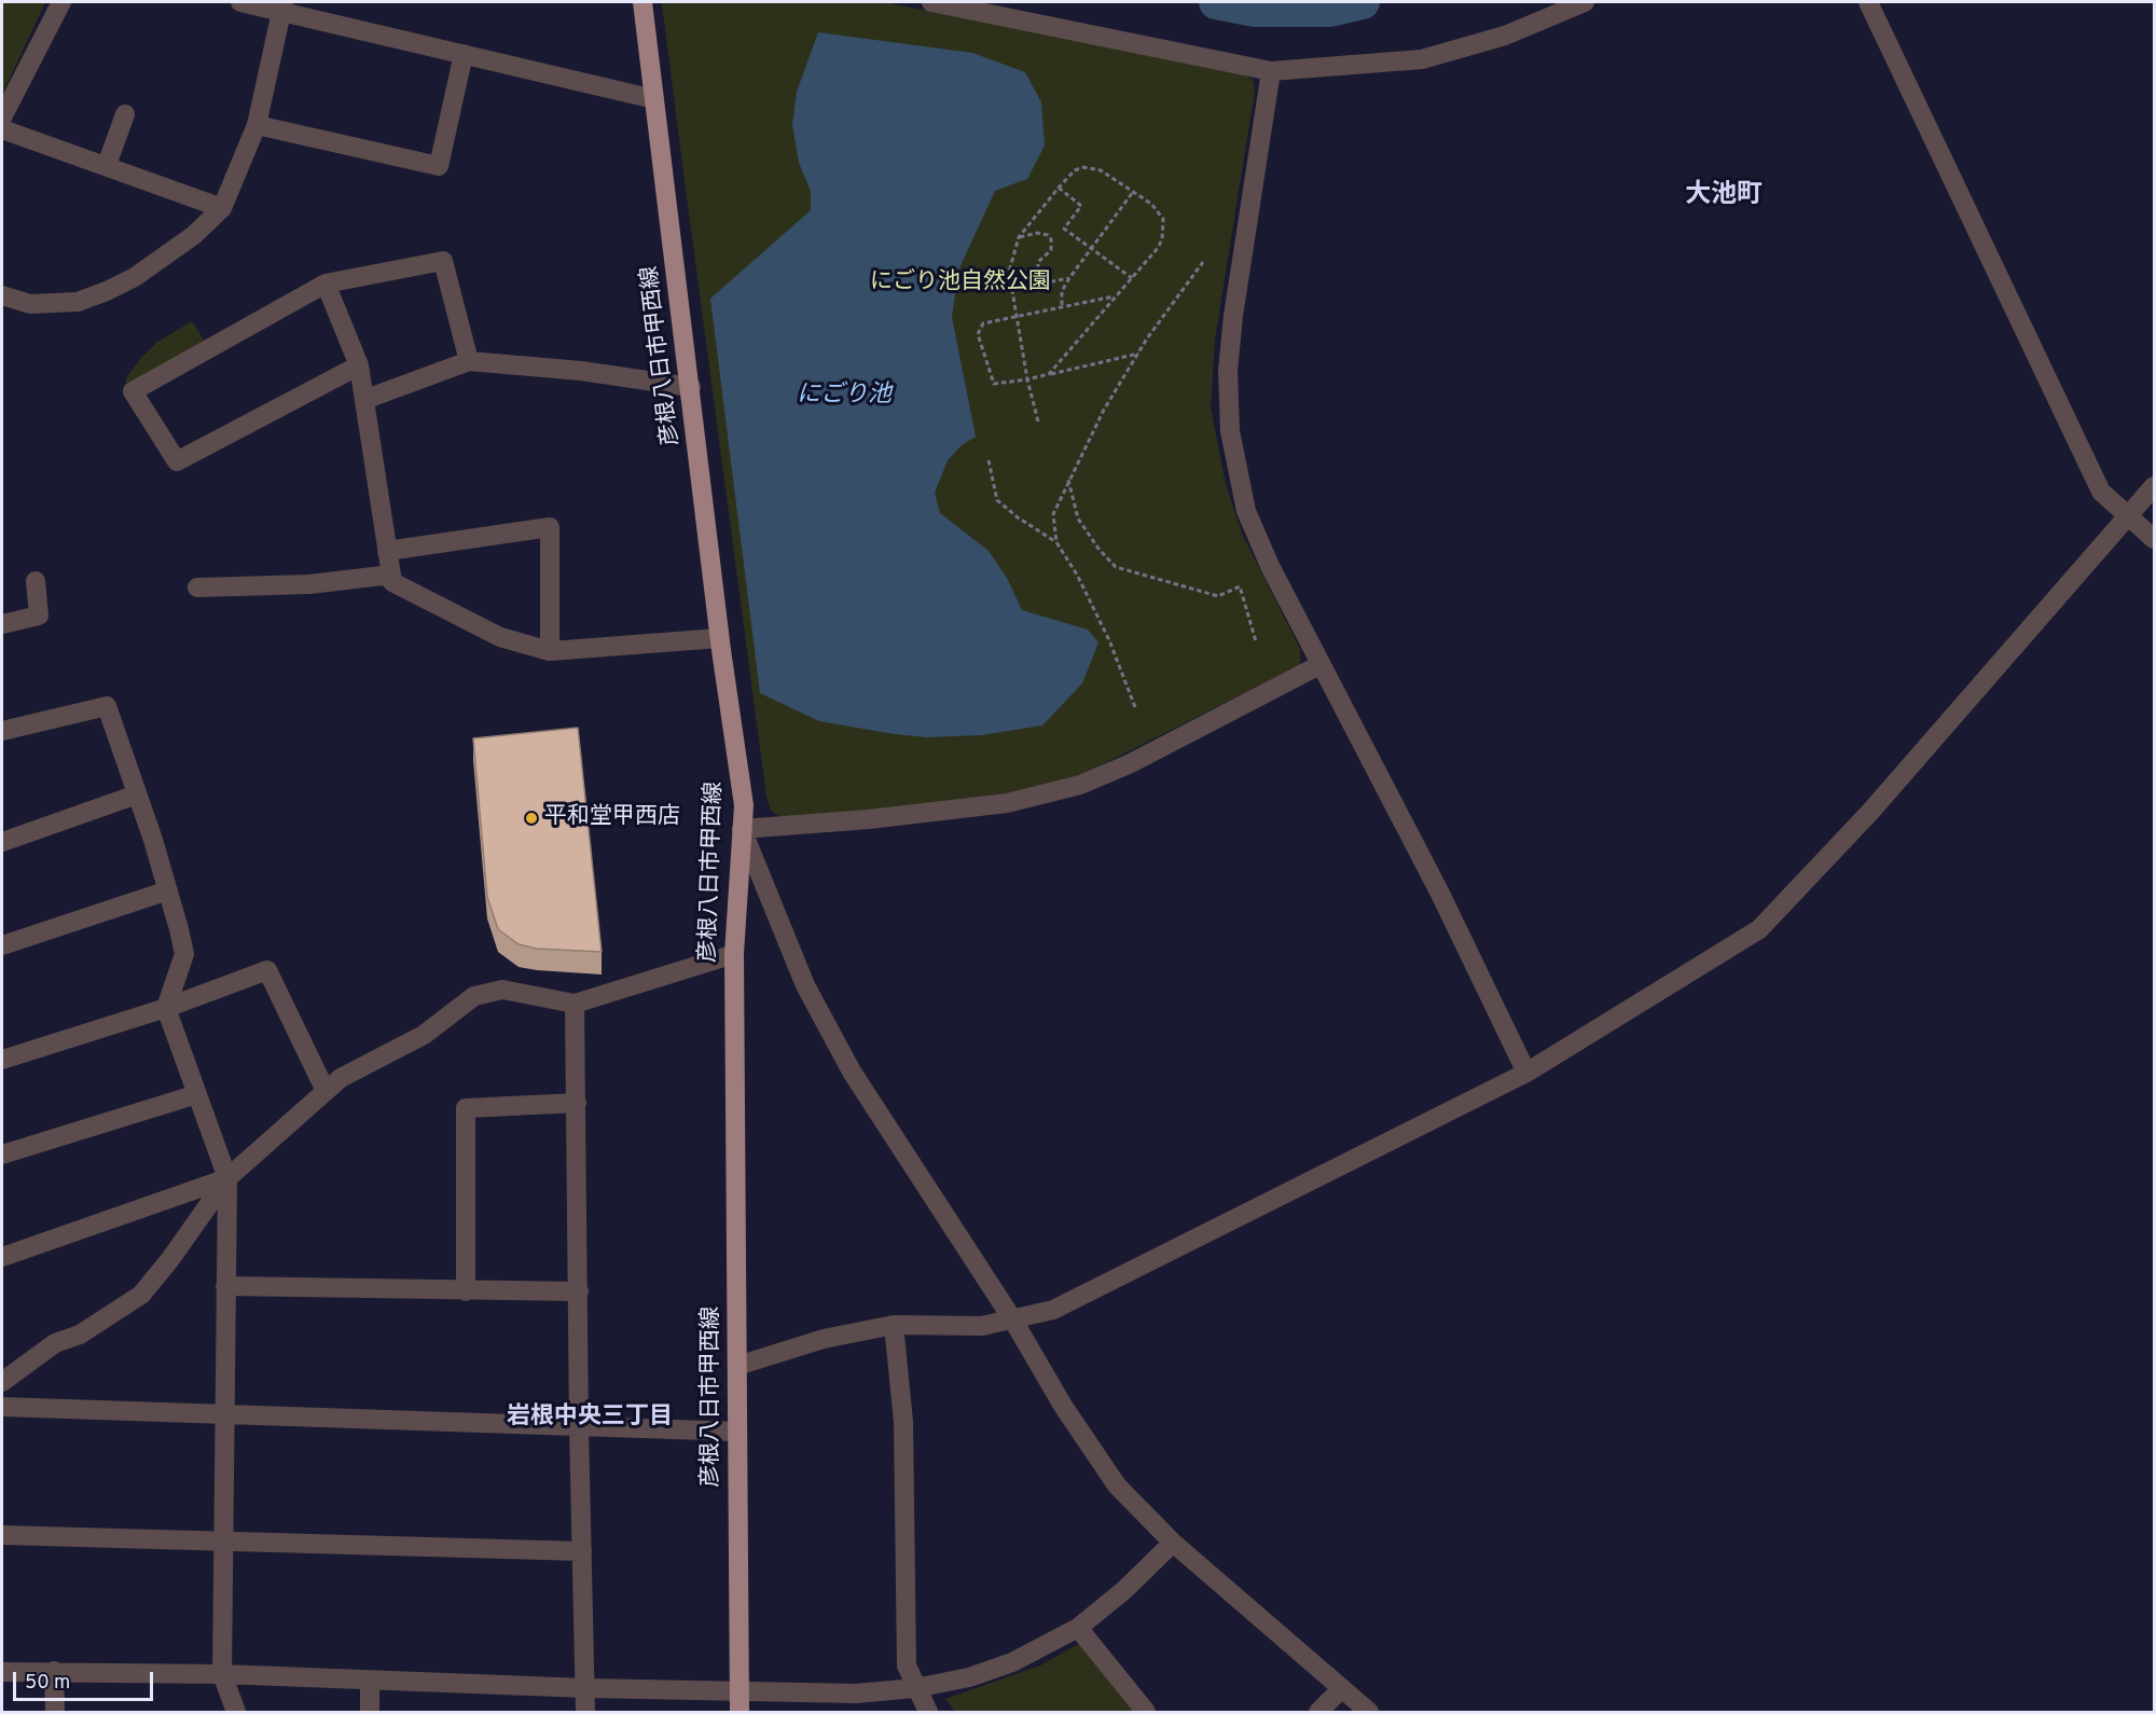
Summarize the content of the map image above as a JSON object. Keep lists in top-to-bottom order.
{
  "streets": {
    "main road": ["彦根八日市甲西線"]
  },
  "districts": ["大池町", "岩根中央三丁目"],
  "water": ["にごり池"],
  "parks": ["にごり池自然公園"],
  "places": ["平和堂甲西店"],
  "scale_bar": "50 m"
}
